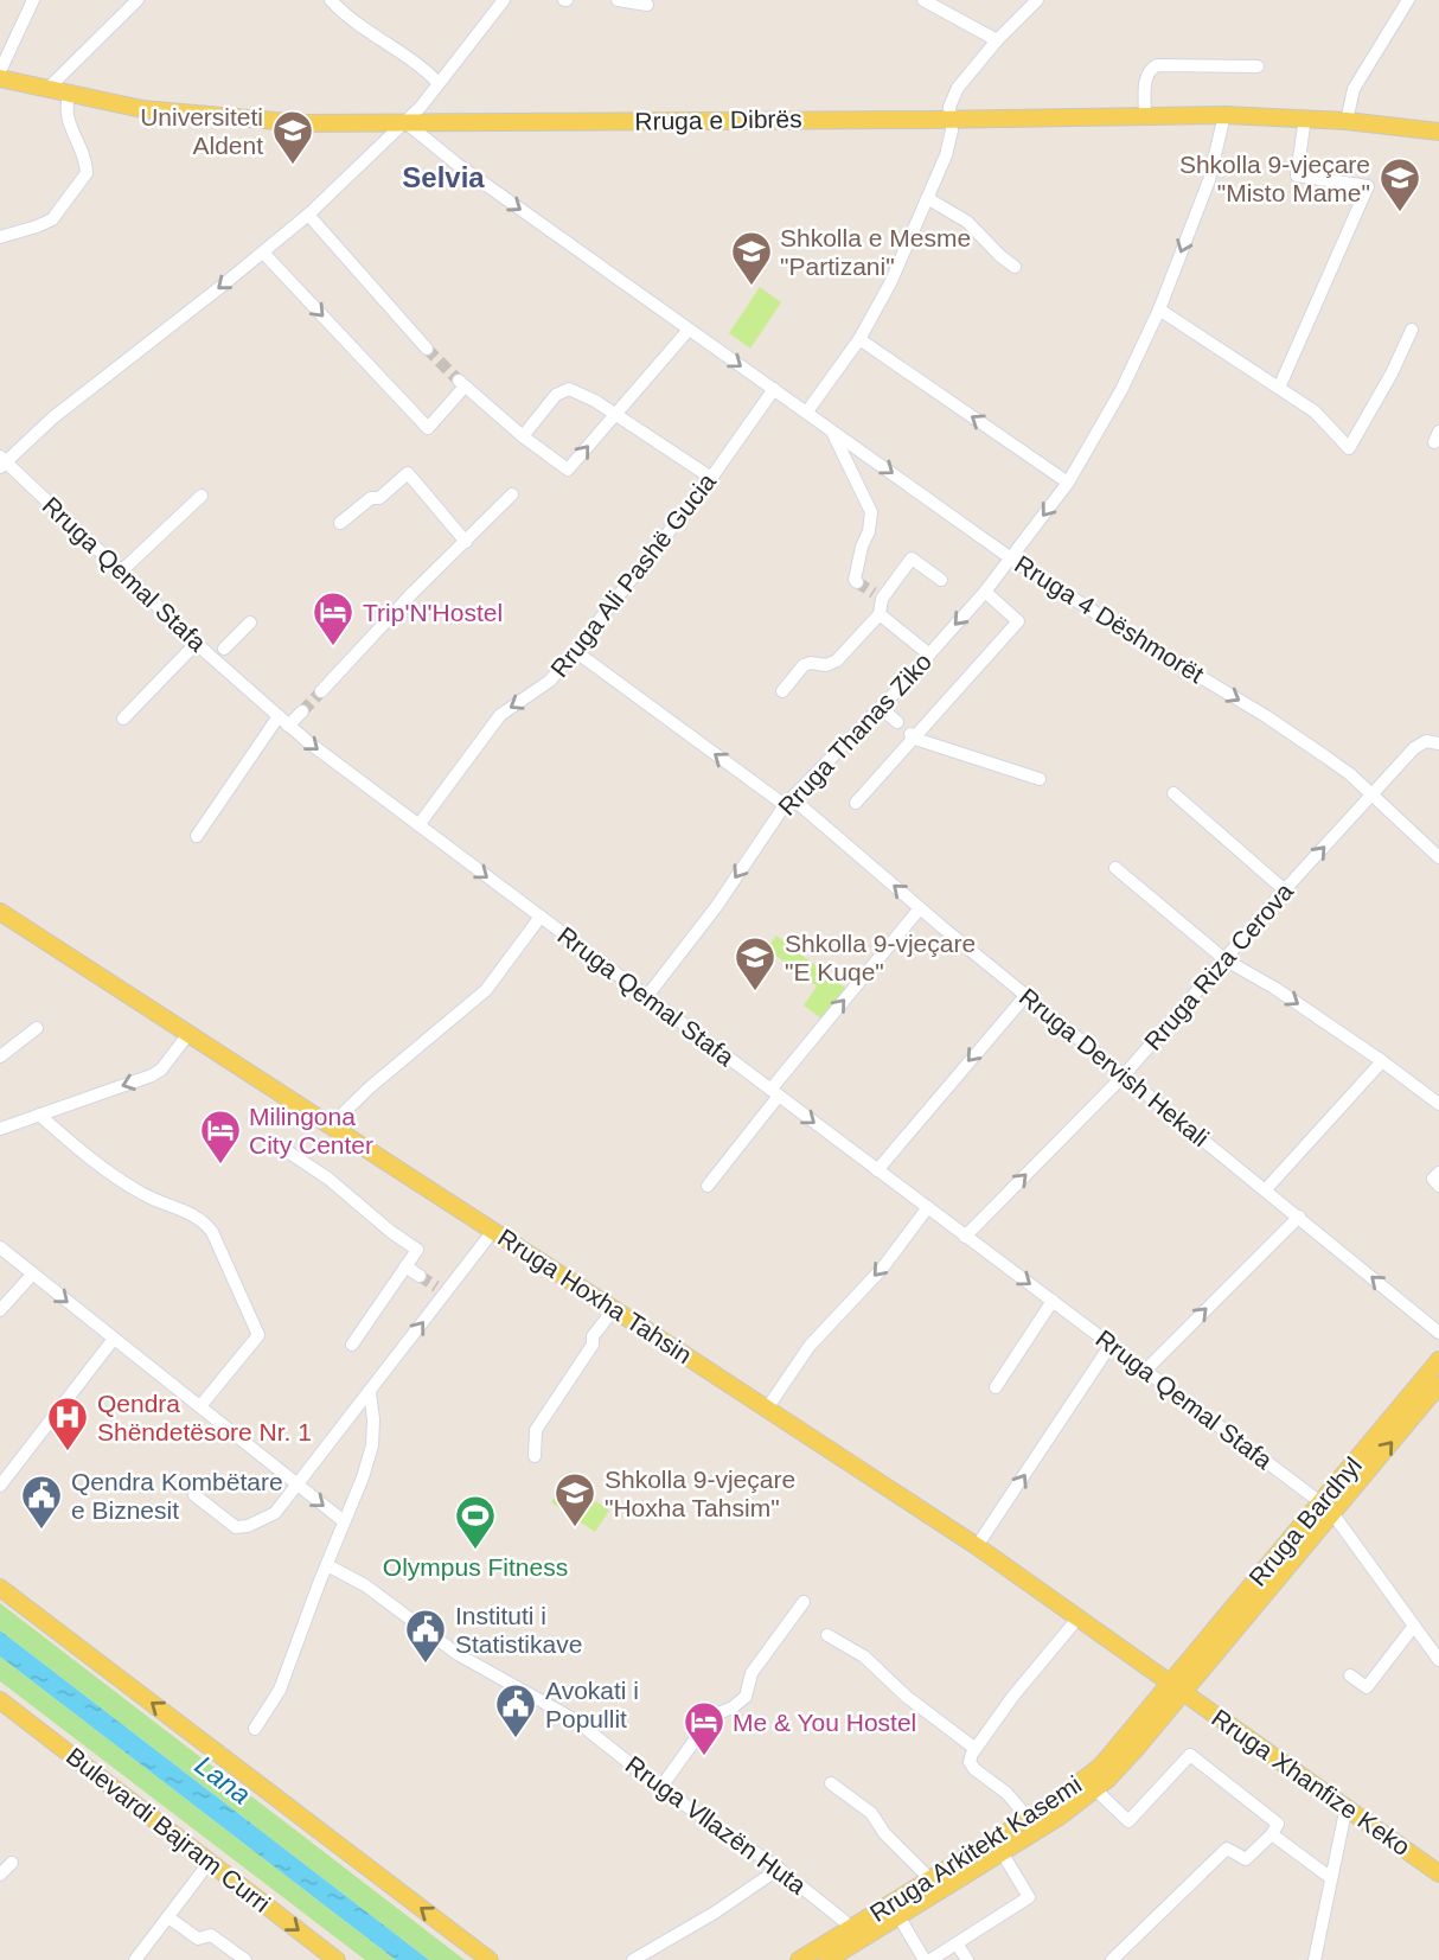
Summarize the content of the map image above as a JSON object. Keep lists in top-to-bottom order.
{
  "streets": {
    "main road": [
      "Rruga e Dibrës",
      "Rruga Hoxha Tahsin",
      "Rruga Bardhyl",
      "Rruga Xhanfize Keko",
      "Bulevardi Bajram Curri",
      "Rruga Arkitekt Kasemi"
    ],
    "street": [
      "Rruga Qemal Stafa",
      "Rruga Ali Pashë Gucia",
      "Rruga 4 Dëshmorët",
      "Rruga Thanas Ziko",
      "Rruga Riza Cerova",
      "Rruga Dervish Hekali",
      "Rruga Vllazën Huta"
    ]
  },
  "crossings": [
    ["Rruga e Dibrës", "Rruga 4 Dëshmorët"],
    ["Rruga e Dibrës", "Rruga Thanas Ziko"],
    ["Rruga Qemal Stafa", "Rruga Ali Pashë Gucia"],
    ["Rruga Qemal Stafa", "Rruga Thanas Ziko"],
    ["Rruga Qemal Stafa", "Rruga Riza Cerova"],
    ["Rruga Qemal Stafa", "Rruga Bardhyl"],
    ["Rruga Ali Pashë Gucia", "Rruga 4 Dëshmorët"],
    ["Rruga Ali Pashë Gucia", "Rruga Dervish Hekali"],
    ["Rruga 4 Dëshmorët", "Rruga Thanas Ziko"],
    ["Rruga 4 Dëshmorët", "Rruga Riza Cerova"],
    ["Rruga Thanas Ziko", "Rruga Dervish Hekali"],
    ["Rruga Riza Cerova", "Rruga Dervish Hekali"],
    ["Rruga Hoxha Tahsin", "Rruga Bardhyl"],
    ["Rruga Hoxha Tahsin", "Rruga Xhanfize Keko"],
    ["Rruga Hoxha Tahsin", "Rruga Arkitekt Kasemi"],
    ["Rruga Bardhyl", "Rruga Xhanfize Keko"],
    ["Rruga Bardhyl", "Rruga Arkitekt Kasemi"],
    ["Rruga Xhanfize Keko", "Rruga Arkitekt Kasemi"],
    ["Rruga Vllazën Huta", "Rruga Arkitekt Kasemi"]
  ],
  "one_way": [
    "Rruga Ali Pashë Gucia",
    "Rruga 4 Dëshmorët",
    "Rruga Thanas Ziko",
    "Rruga Riza Cerova",
    "Rruga Dervish Hekali"
  ],
  "districts": ["Selvia"],
  "water": ["Lana"],
  "places": {
    "school or university": [
      "Universiteti Aldent",
      "Shkolla 9-vjeçare \"Misto Mame\"",
      "Shkolla e Mesme \"Partizani\"",
      "Shkolla 9-vjeçare \"E Kuqe\"",
      "Shkolla 9-vjeçare \"Hoxha Tahsim\""
    ],
    "hotel": ["Trip'N'Hostel", "Milingona City Center", "Me & You Hostel"],
    "hospital": ["Qendra Shëndetësore Nr. 1"],
    "public building": ["Qendra Kombëtare e Biznesit", "Instituti i Statistikave", "Avokati i Popullit"],
    "sports": ["Olympus Fitness"]
  }
}
